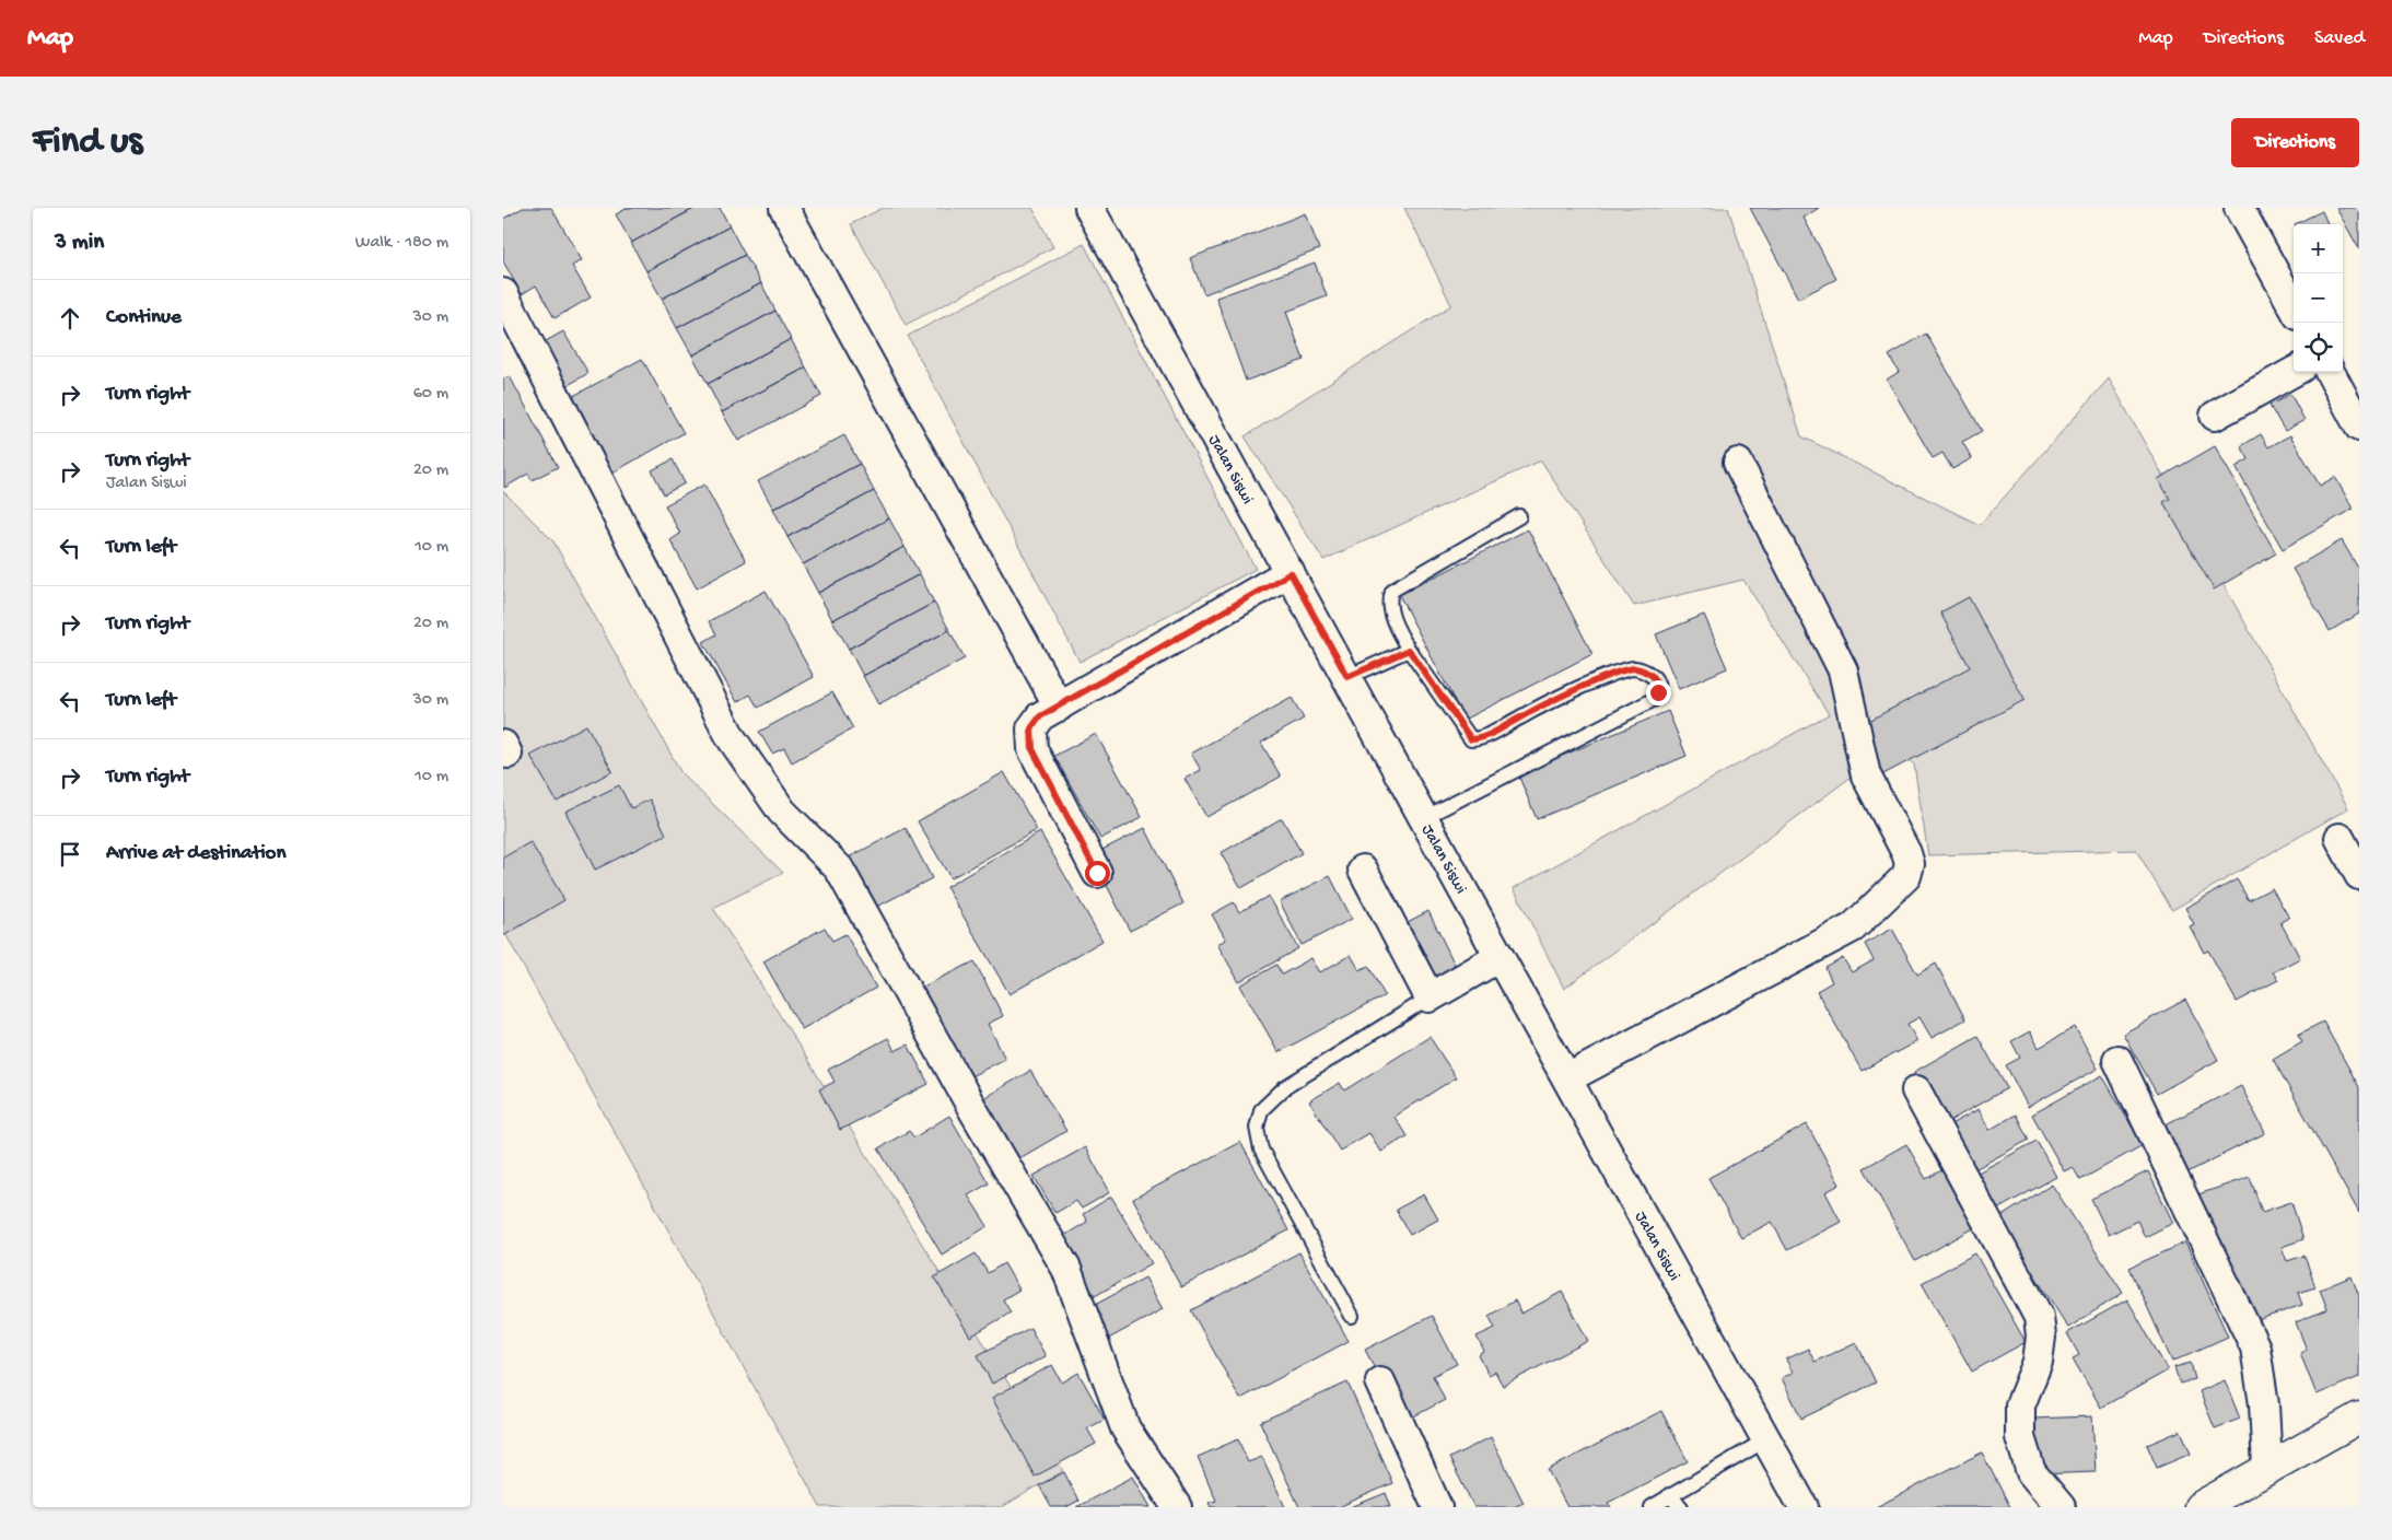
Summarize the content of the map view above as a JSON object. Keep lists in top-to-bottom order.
{
  "streets": {
    "street": ["Jalan Siswi"]
  },
  "page": {
    "header": "Map",
    "nav": ["Map", "Directions", "Saved"],
    "buttons": "Directions",
    "title": "Find us",
    "heading": ["3 min", "Walk · 180 m"],
    "map_buttons": ["+", "−"],
    "list": [
      ["Continue", "30 m"],
      ["Turn right", "60 m"],
      ["Turn right", "Jalan Siswi", "20 m"],
      ["Turn left", "10 m"],
      ["Turn right", "20 m"],
      ["Turn left", "30 m"],
      ["Turn right", "10 m"],
      "Arrive at destination"
    ]
  }
}
